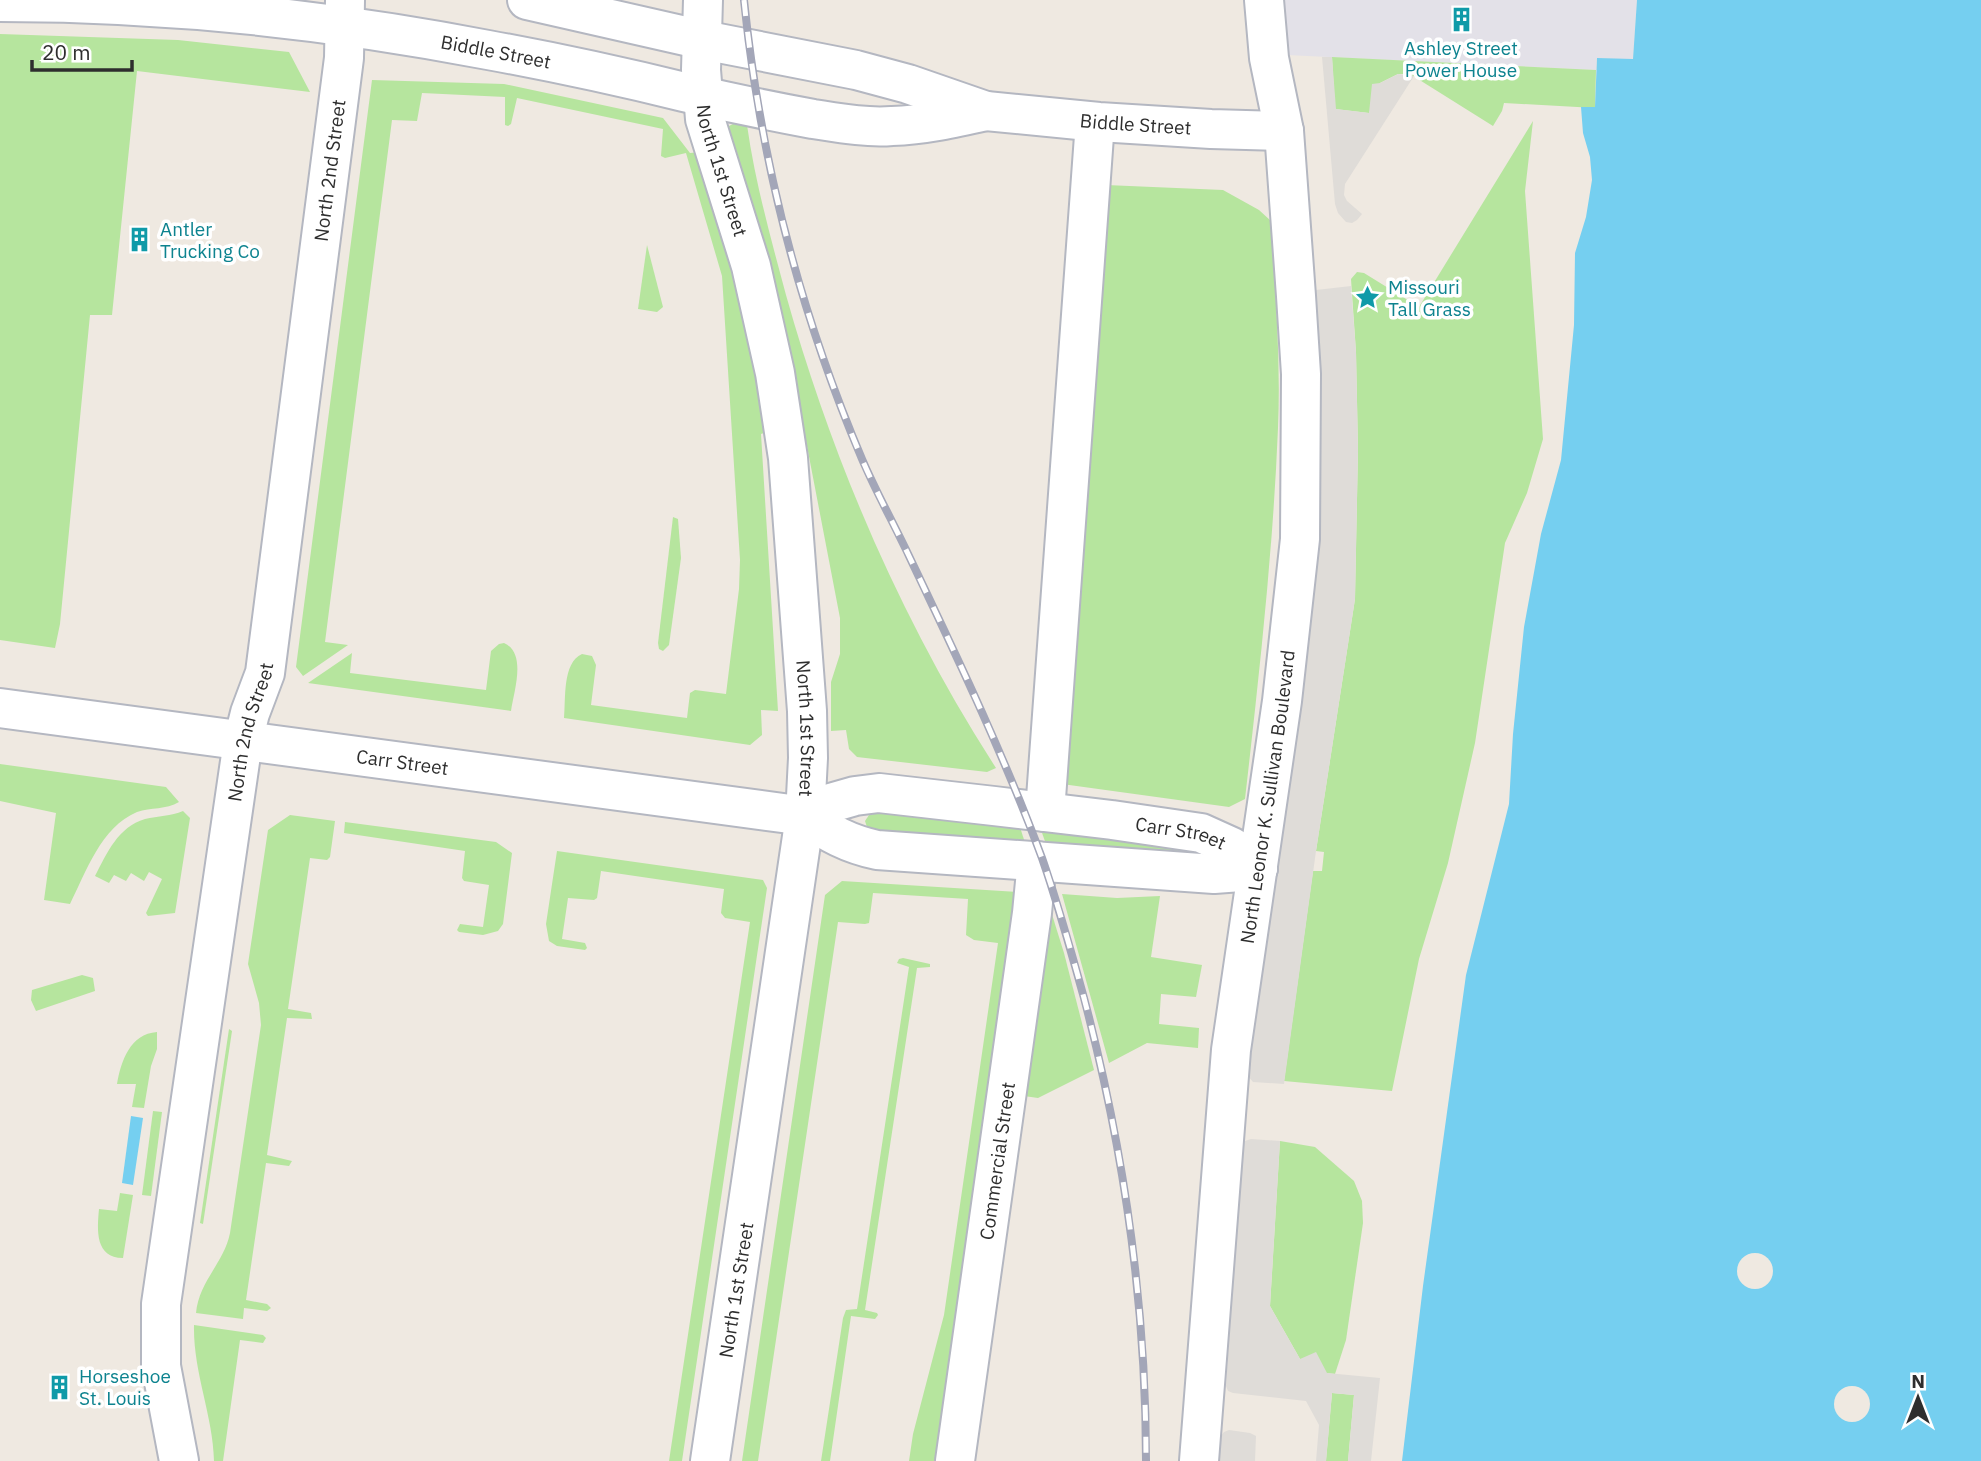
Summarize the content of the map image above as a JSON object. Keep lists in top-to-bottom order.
{
  "streets": {
    "street": [
      "Biddle Street",
      "North 1st Street",
      "North 2nd Street",
      "Carr Street",
      "North Leonor K. Sullivan Boulevard",
      "Commercial Street"
    ]
  },
  "crossings": [
    ["Biddle Street", "North 1st Street"],
    ["Biddle Street", "North 2nd Street"],
    ["Biddle Street", "North Leonor K. Sullivan Boulevard"],
    ["North 1st Street", "Carr Street"],
    ["North 2nd Street", "Carr Street"],
    ["Carr Street", "North Leonor K. Sullivan Boulevard"],
    ["Carr Street", "Commercial Street"]
  ],
  "places": {
    "building": ["Ashley Street Power House", "Antler Trucking Co", "Horseshoe St. Louis"],
    "place": ["Missouri Tall Grass"]
  },
  "scale_bar": "20 m",
  "north": "top"
}
